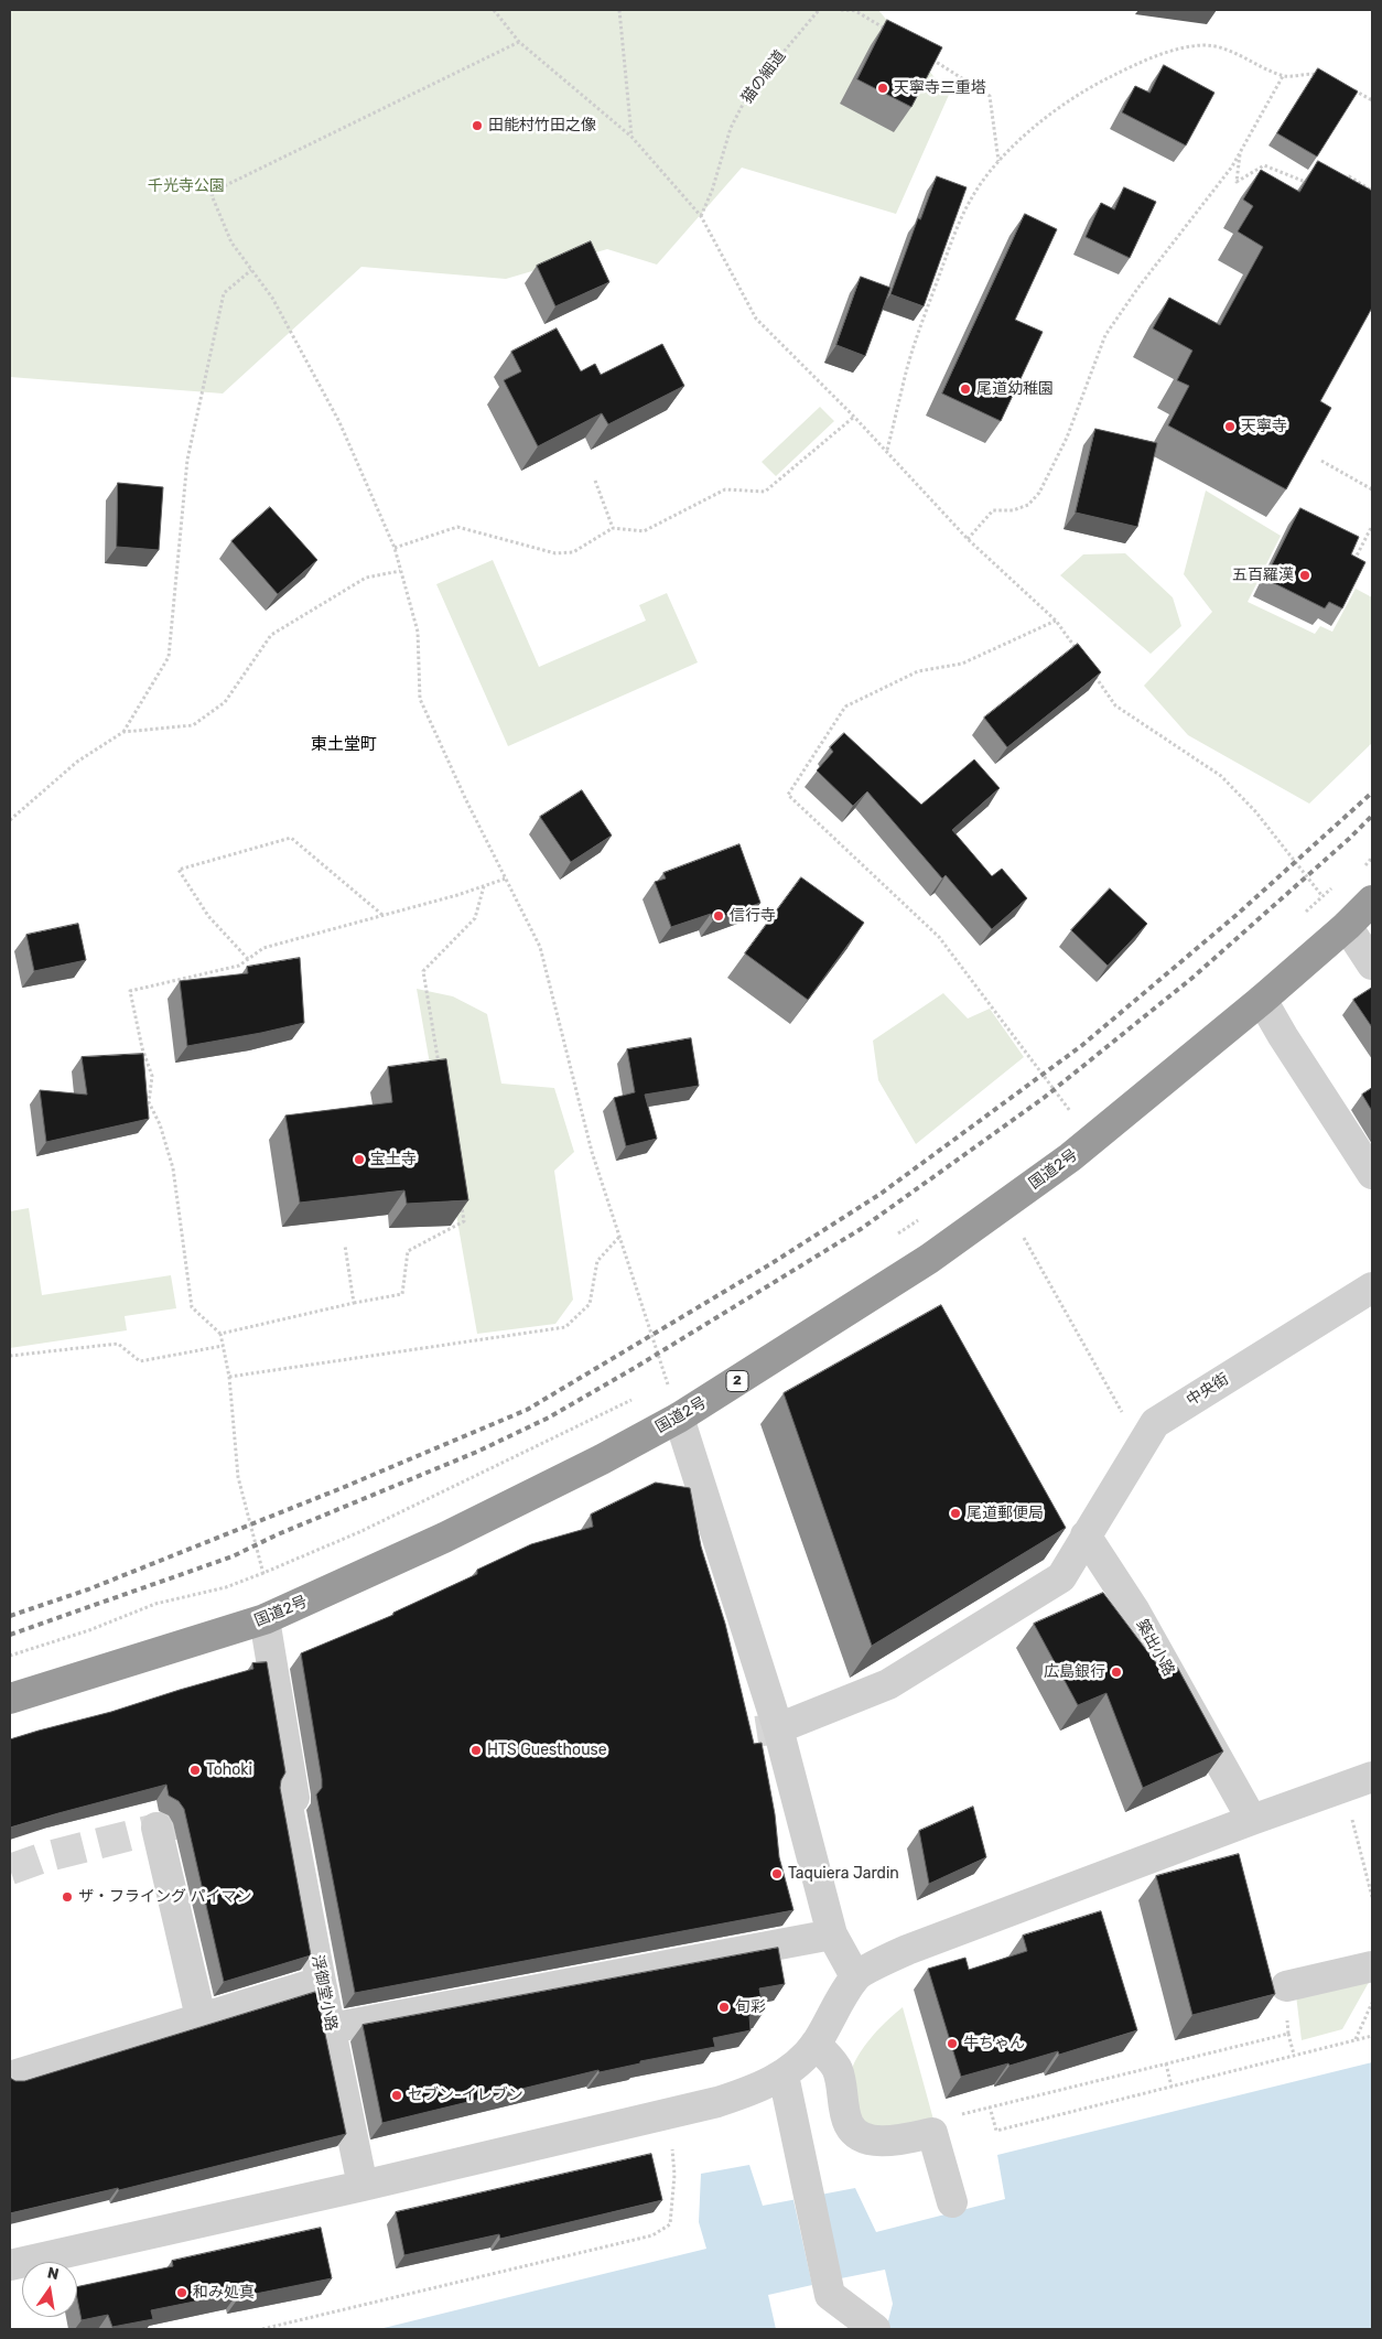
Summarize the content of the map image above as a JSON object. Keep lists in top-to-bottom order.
{
  "streets": {
    "highway": ["国道2号", "2"],
    "street": ["中央街", "築出小路", "浮御堂小路"],
    "path": ["猫の細道"]
  },
  "crossings": [
    ["国道2号", "浮御堂小路"],
    ["中央街", "築出小路"]
  ],
  "districts": ["東土堂町"],
  "parks": ["千光寺公園"],
  "places": [
    "天寧寺三重塔",
    "田能村竹田之像",
    "尾道幼稚園",
    "天寧寺",
    "五百羅漢",
    "信行寺",
    "宝土寺",
    "尾道郵便局",
    "広島銀行",
    "HTS Guesthouse",
    "Tohoki",
    "Taquiera Jardin",
    "ザ・フライング パイマン",
    "旬彩",
    "牛ちゃん",
    "セブン-イレブン",
    "和み処真"
  ],
  "north": "top"
}
